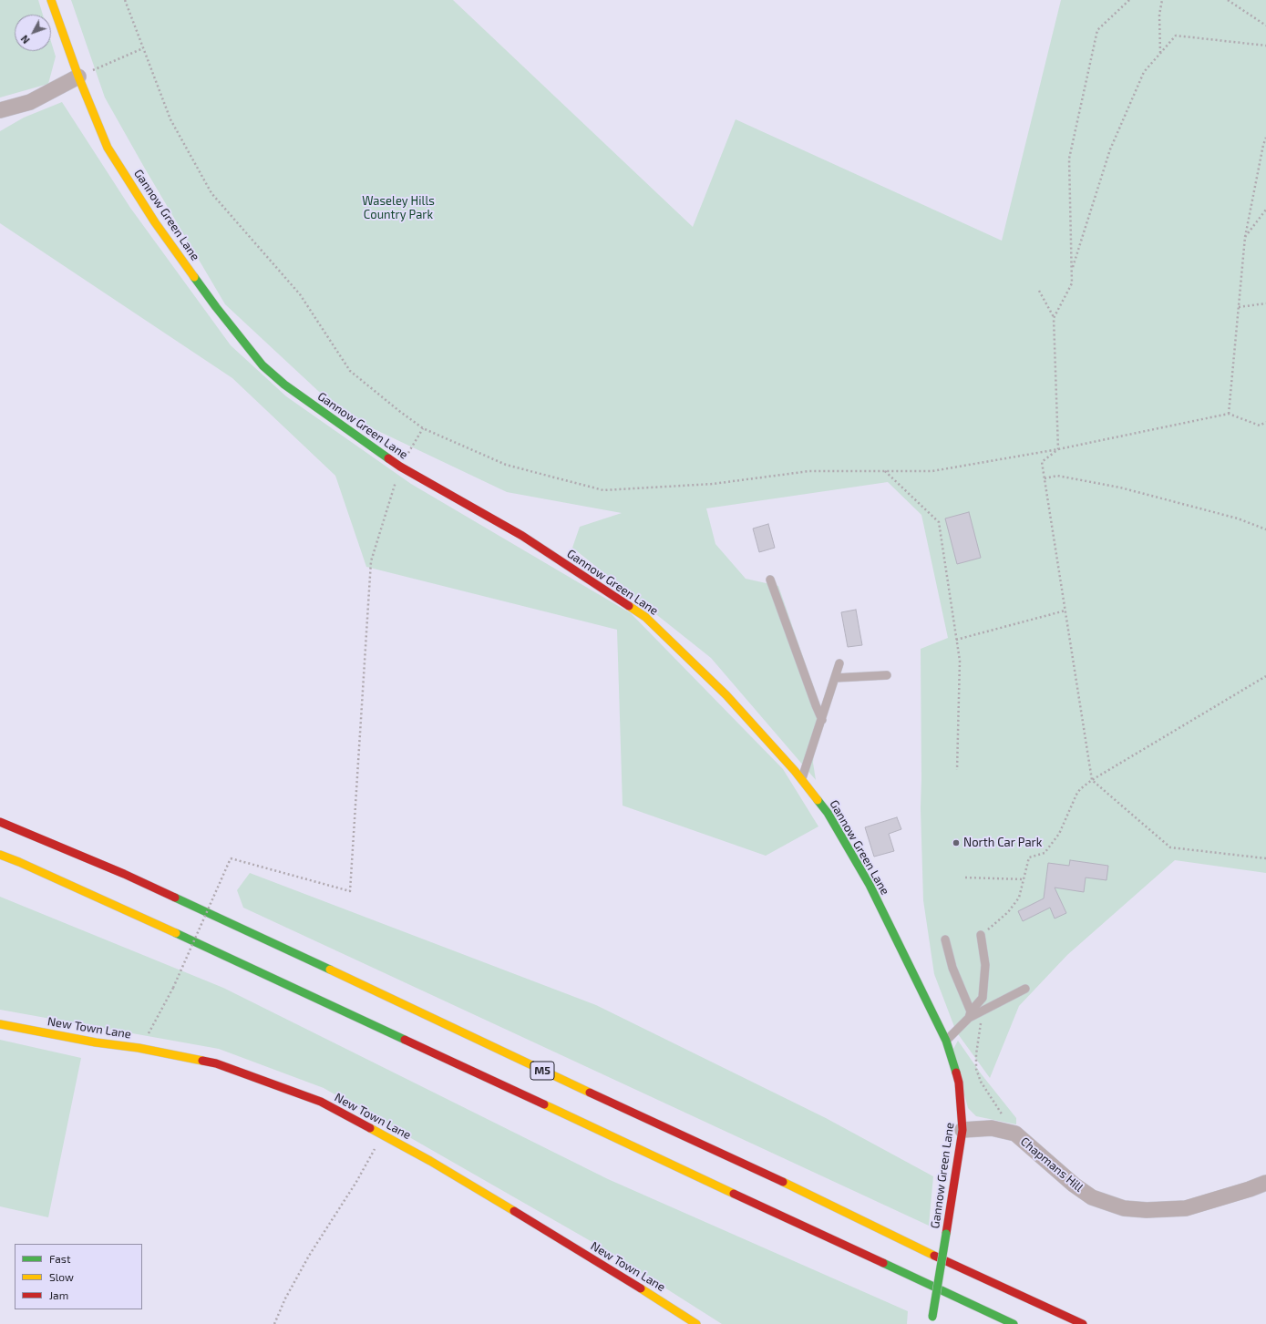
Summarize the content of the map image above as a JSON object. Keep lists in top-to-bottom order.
{
  "streets": {
    "main road": ["Gannow Green Lane", "New Town Lane", "M5"],
    "street": ["Chapmans Hill"]
  },
  "crossings": [
    ["Gannow Green Lane", "Chapmans Hill"]
  ],
  "parks": ["Waseley Hills Country Park"],
  "places": ["North Car Park"],
  "legend": ["Fast", "Slow", "Jam"],
  "north": "bottom left"
}
